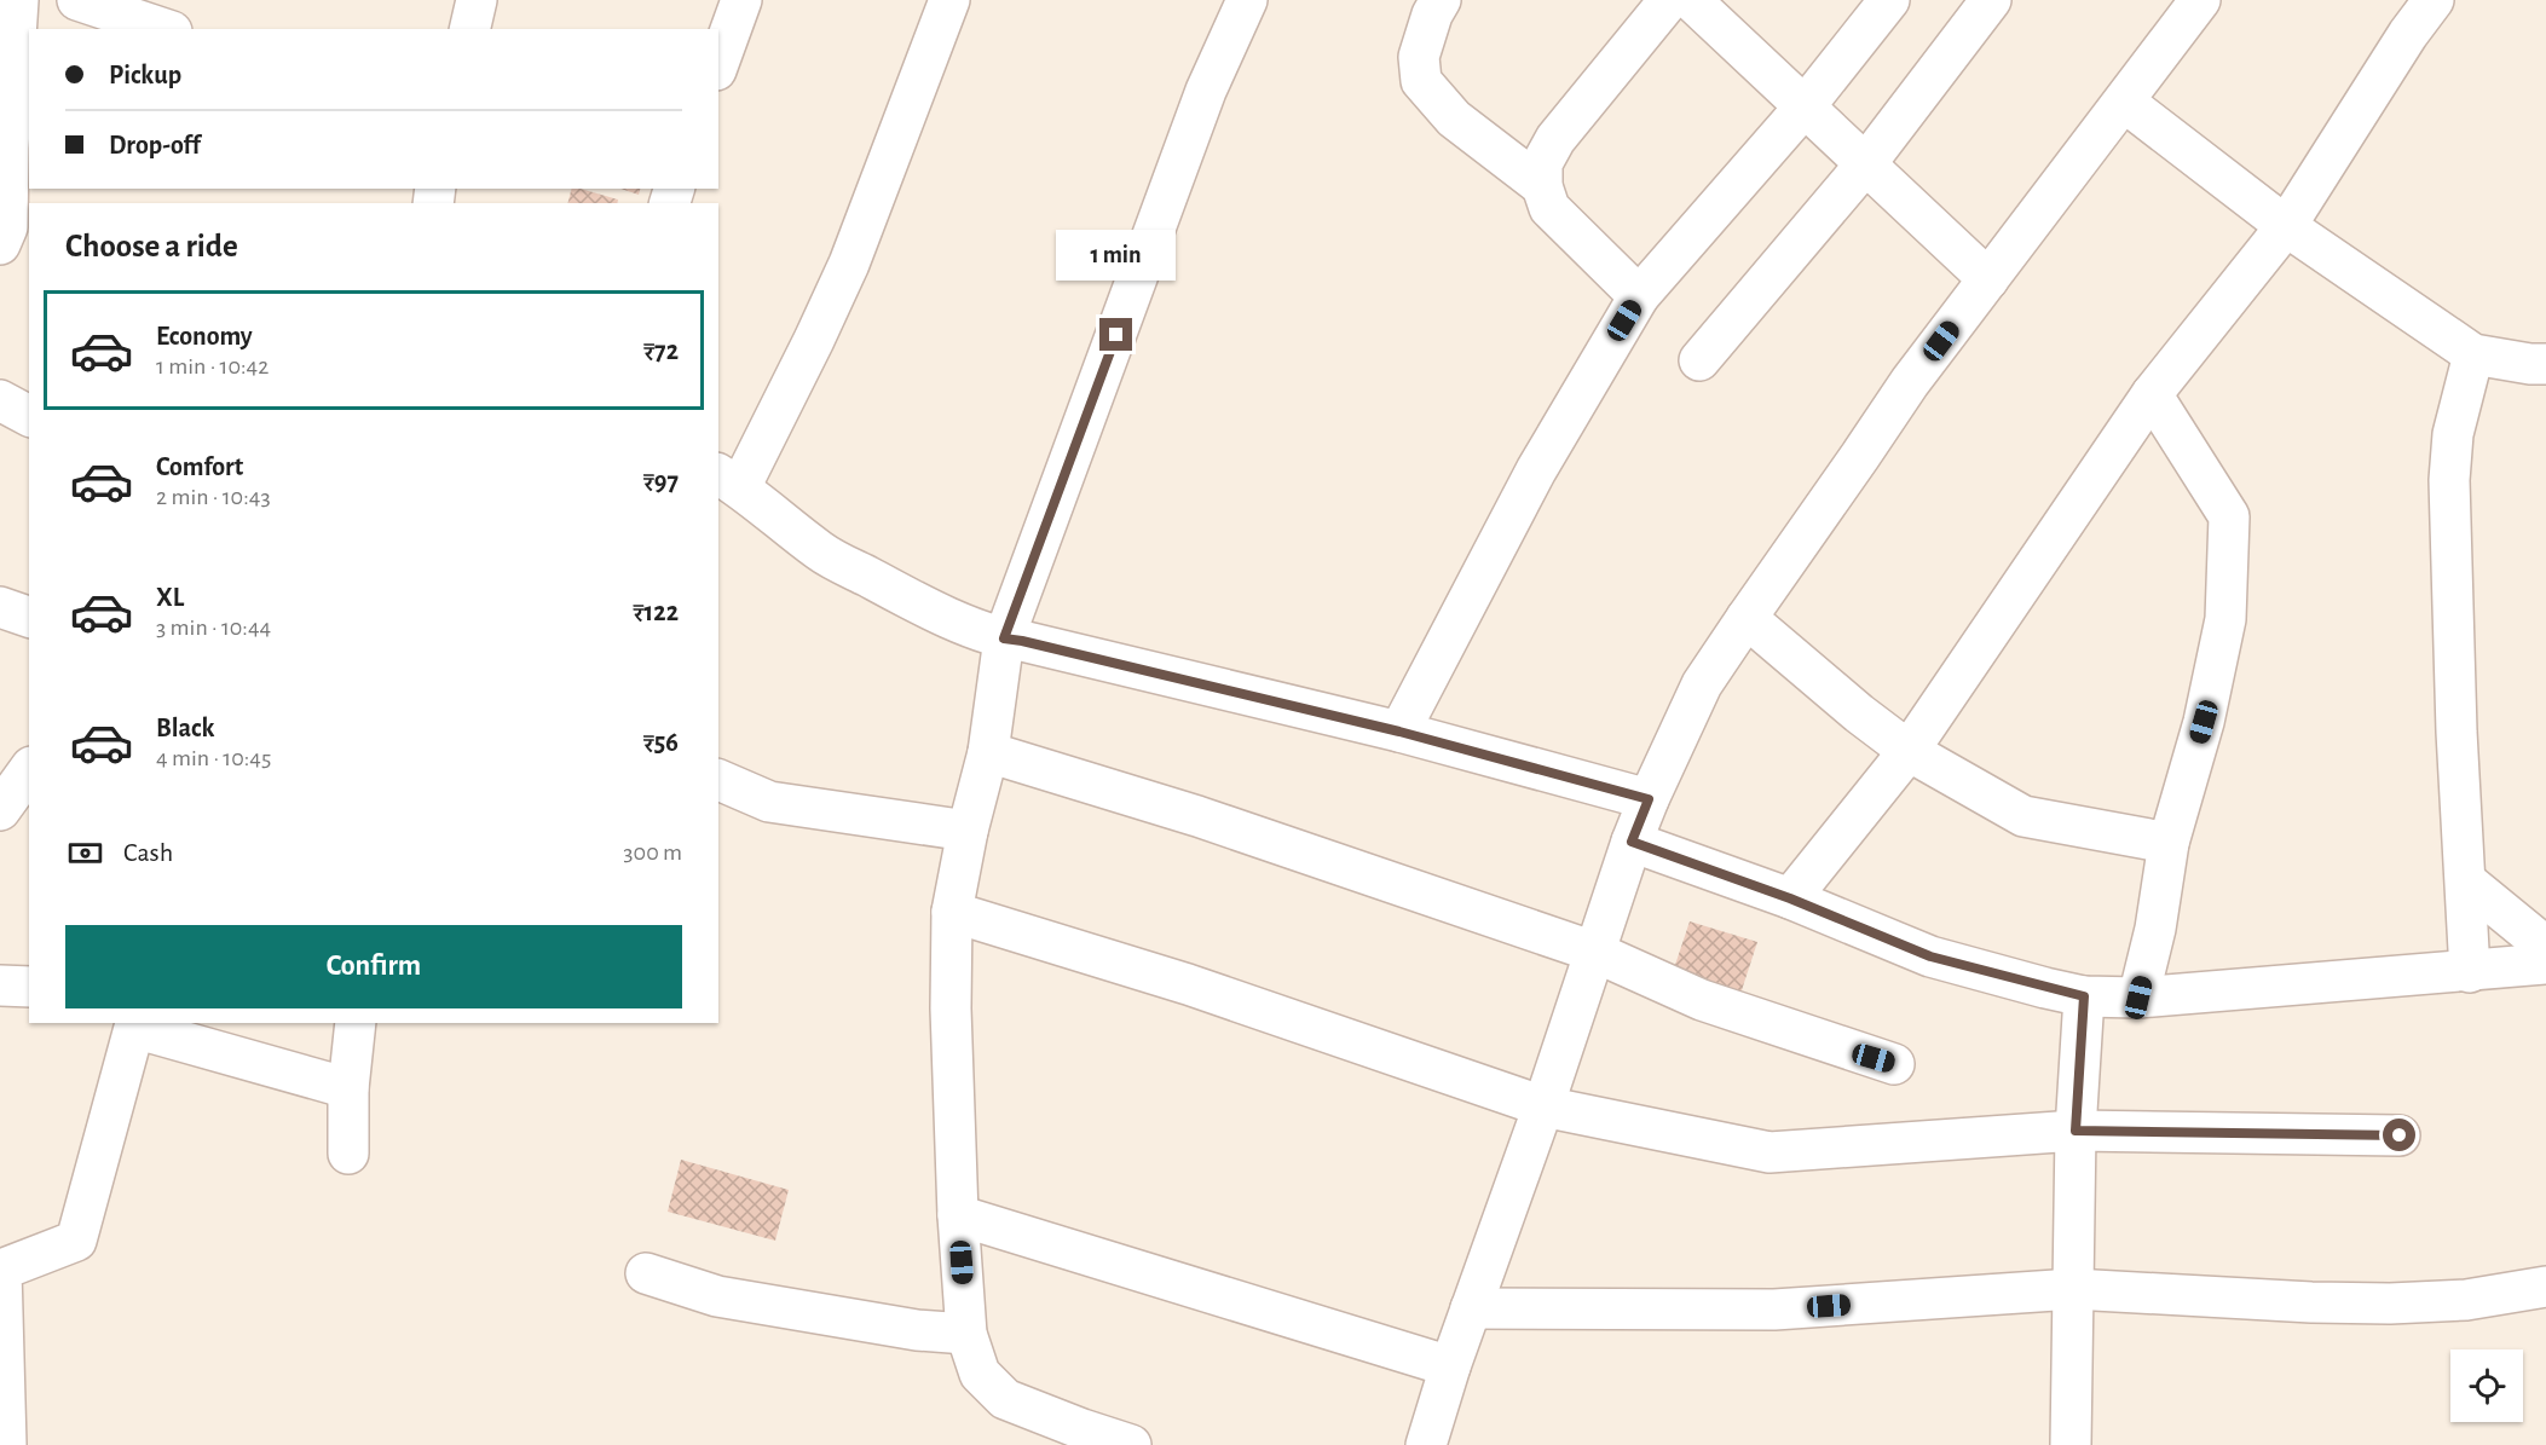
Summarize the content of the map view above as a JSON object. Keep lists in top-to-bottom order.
{
  "page": {
    "banner": ["Pickup", "Drop-off"],
    "heading": "Choose a ride",
    "bubble": "1 min",
    "list": [
      {
        "name": "Economy",
        "note": "1 min · 10:42",
        "value": "₹72"
      },
      {
        "name": "Comfort",
        "note": "2 min · 10:43",
        "value": "₹97"
      },
      {
        "name": "XL",
        "note": "3 min · 10:44",
        "value": "₹122"
      },
      {
        "name": "Black",
        "note": "4 min · 10:45",
        "value": "₹56"
      }
    ],
    "pay": ["Cash", "300 m"],
    "buttons": "Confirm"
  }
}
